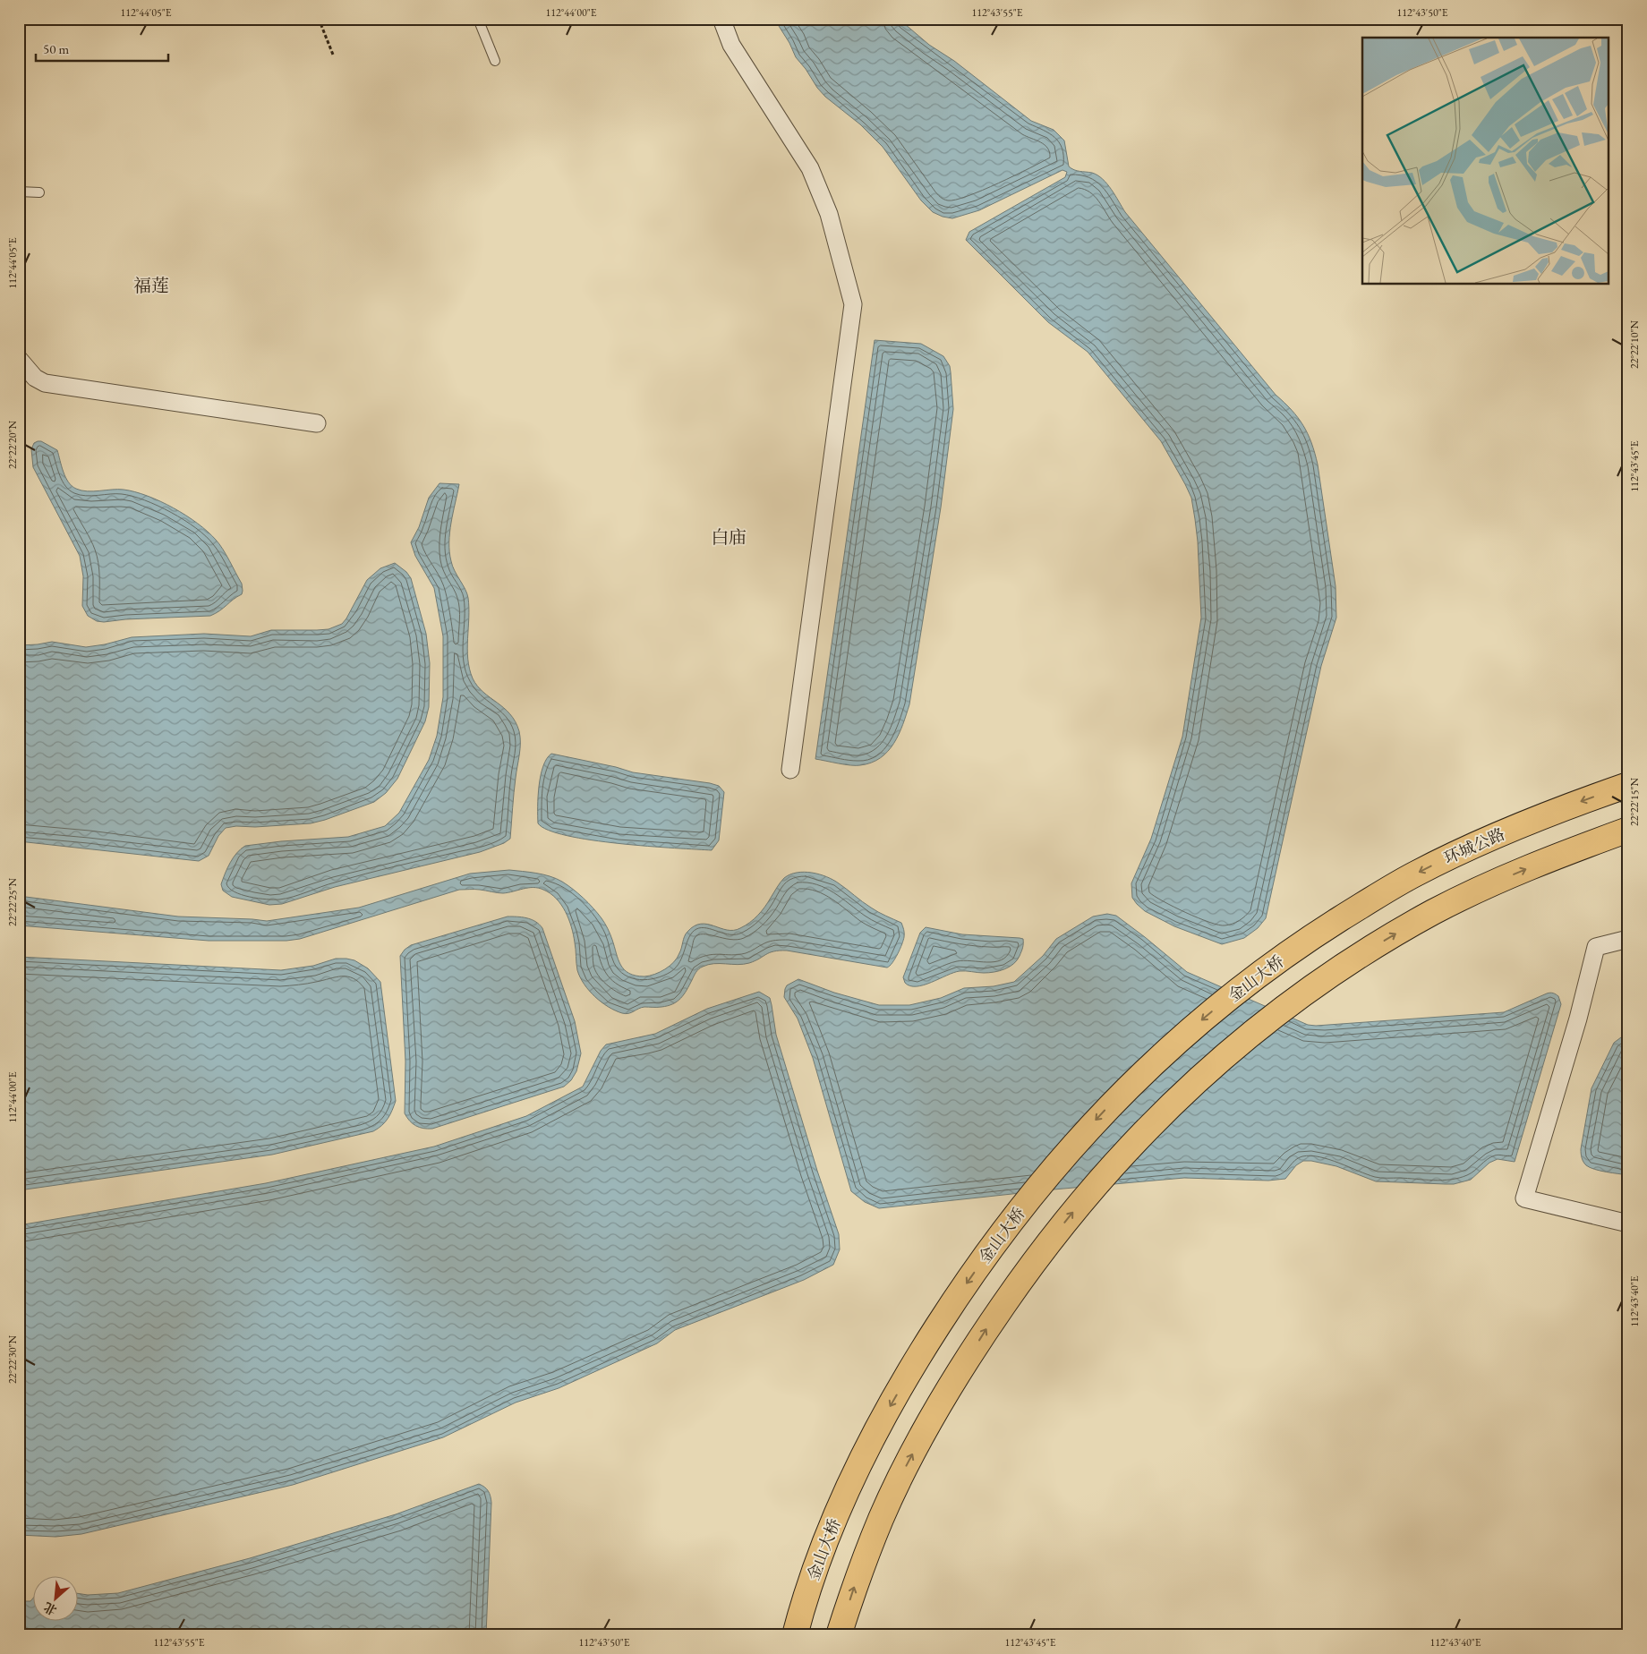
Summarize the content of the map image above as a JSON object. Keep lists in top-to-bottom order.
{
  "streets": {
    "highway": ["环城公路", "金山大桥"]
  },
  "crossings": [
    ["环城公路", "金山大桥"]
  ],
  "districts": ["福莲", "白庙"],
  "scale_bar": "50 m",
  "north": "bottom left",
  "coordinates": [
    "112°44'05\"E",
    "112°44'00\"E",
    "112°43'55\"E",
    "112°43'50\"E",
    "22°22'10\"N",
    "22°22'20\"N",
    "112°43'45\"E",
    "22°22'15\"N",
    "22°22'25\"N",
    "112°43'40\"E",
    "22°22'30\"N"
  ]
}
